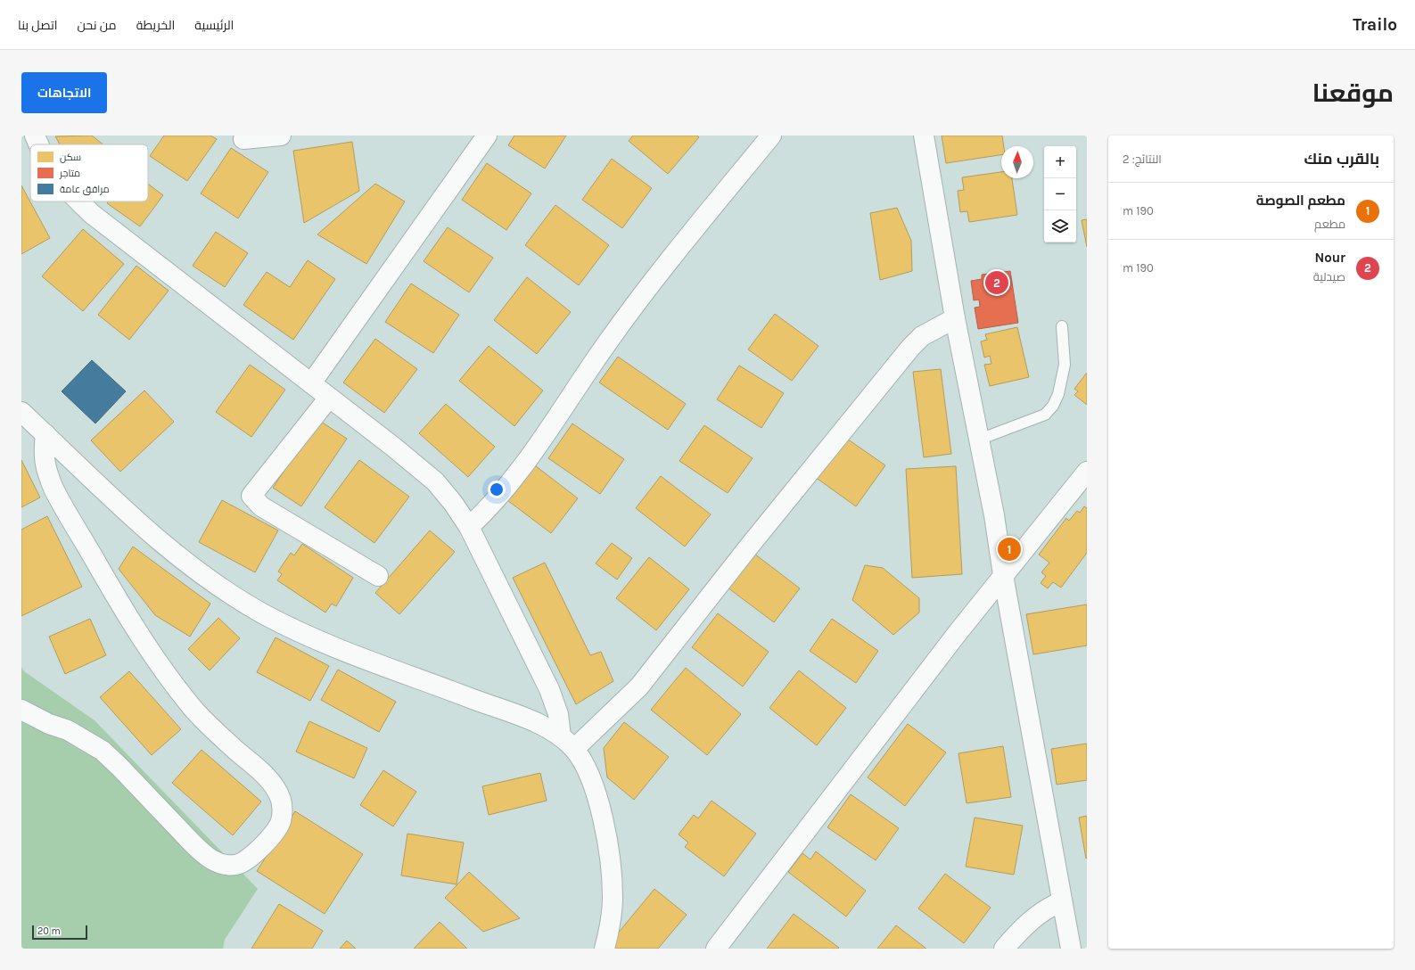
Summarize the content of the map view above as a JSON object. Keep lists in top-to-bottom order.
{
  "legend": ["سكن", "متاجر", "مرافق عامة"],
  "scale_bar": "20 m",
  "north": "top",
  "page": {
    "header": "Trailo",
    "nav": [
      "الرئيسية",
      "الخريطة",
      "من نحن",
      "اتصل بنا"
    ],
    "title": "موقعنا",
    "buttons": "الاتجاهات",
    "heading": ["بالقرب منك", "النتائج: 2"],
    "map_buttons": ["+", "−"],
    "list": [
      {
        "mark": "1",
        "name": "مطعم الصوصة",
        "note": "مطعم",
        "value": "190 m"
      },
      {
        "mark": "2",
        "name": "Nour",
        "note": "صيدلية",
        "value": "190 m"
      }
    ],
    "pins": ["2", "1"],
    "scale": "20 m"
  }
}
